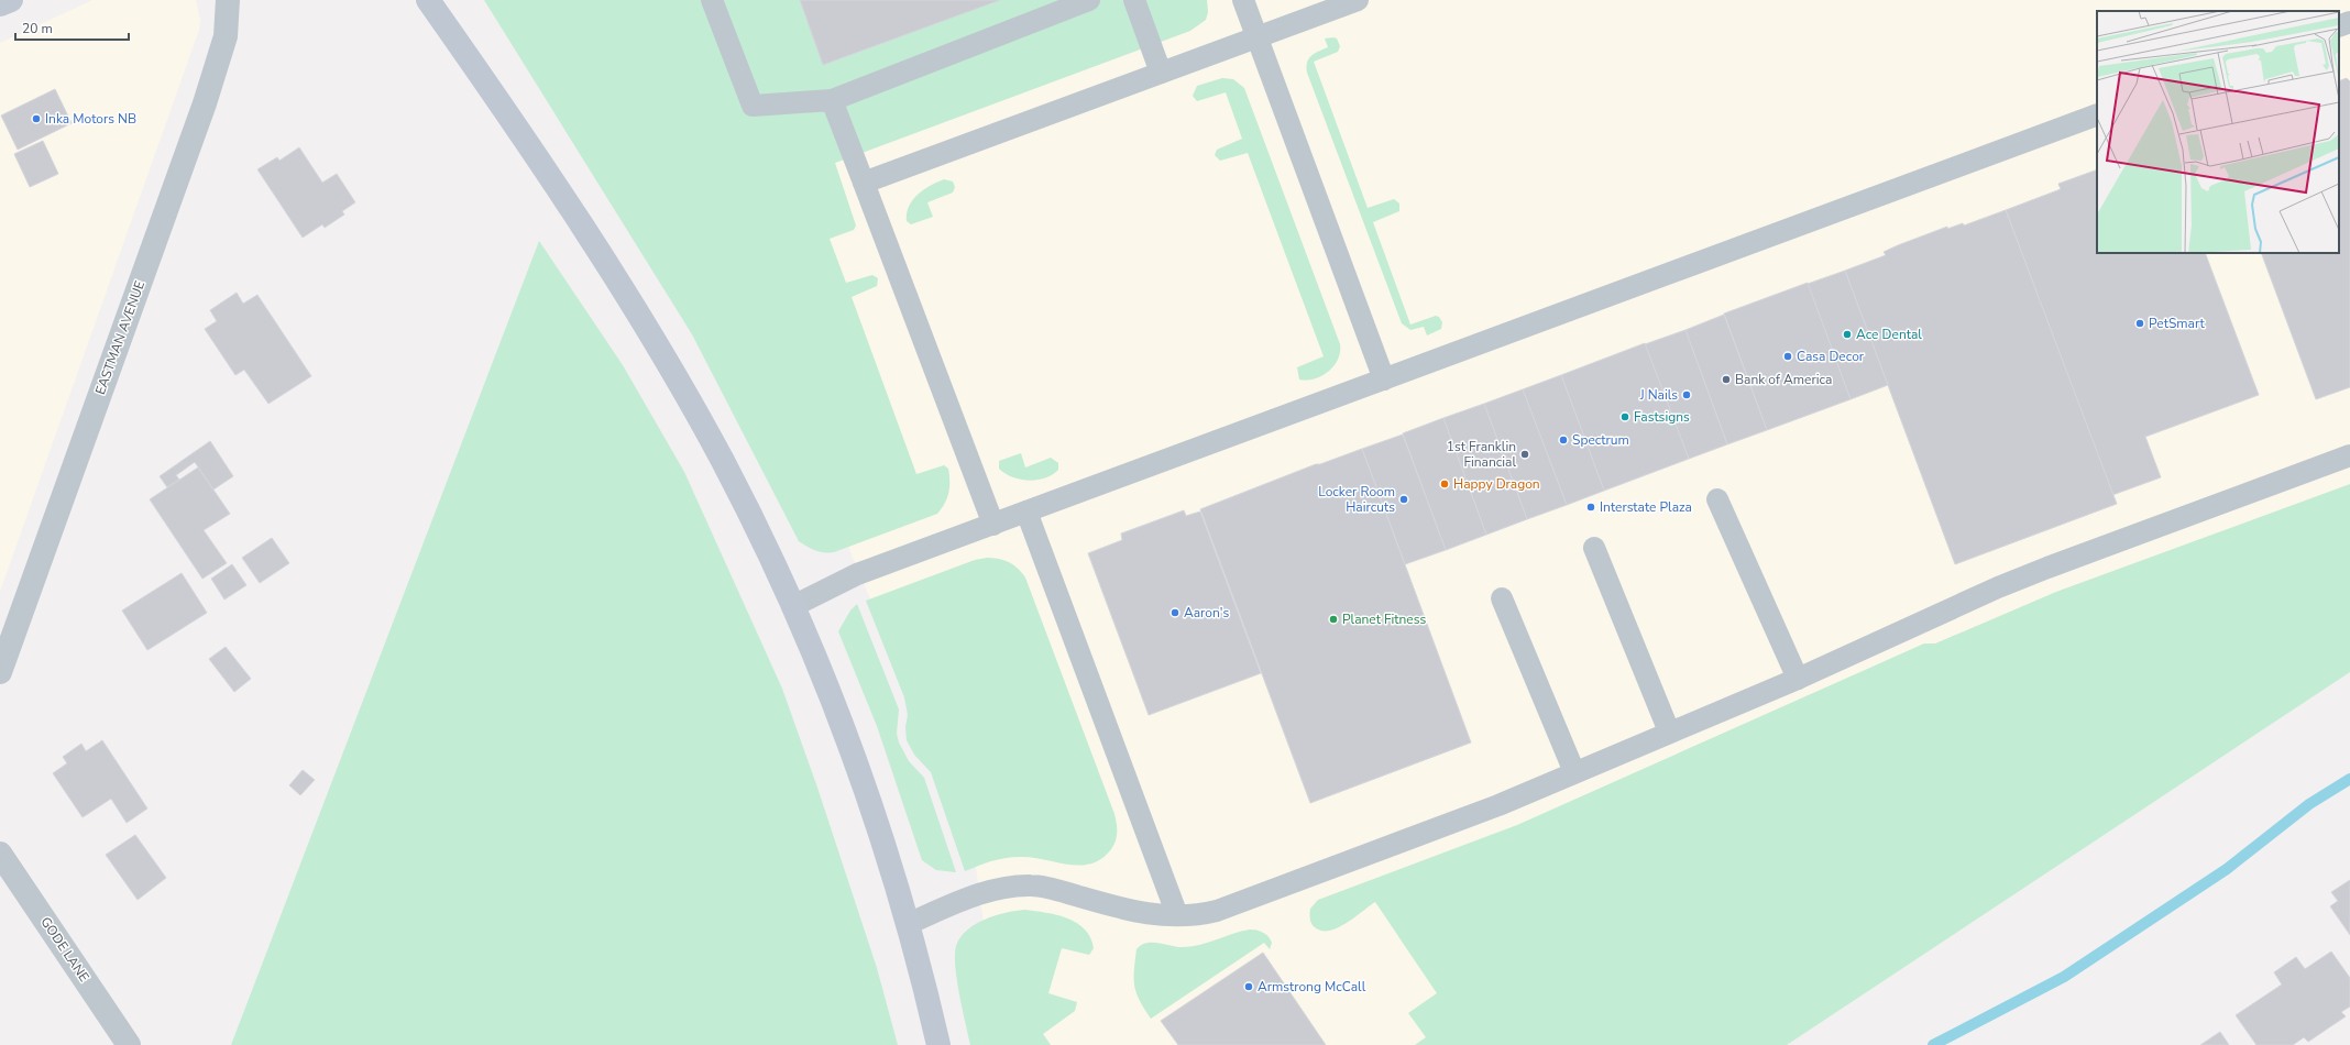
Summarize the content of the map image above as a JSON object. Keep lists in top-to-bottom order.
{
  "streets": {
    "street": ["EASTMAN AVENUE", "GODE LANE"]
  },
  "places": [
    "Inka Motors NB",
    "PetSmart",
    "Ace Dental",
    "Casa Decor",
    "Bank of America",
    "J Nails",
    "Fastsigns",
    "Spectrum",
    "1st Franklin Financial",
    "Happy Dragon",
    "Locker Room Haircuts",
    "Interstate Plaza",
    "Aaron's",
    "Planet Fitness",
    "Armstrong McCall"
  ],
  "scale_bar": "20 m"
}
